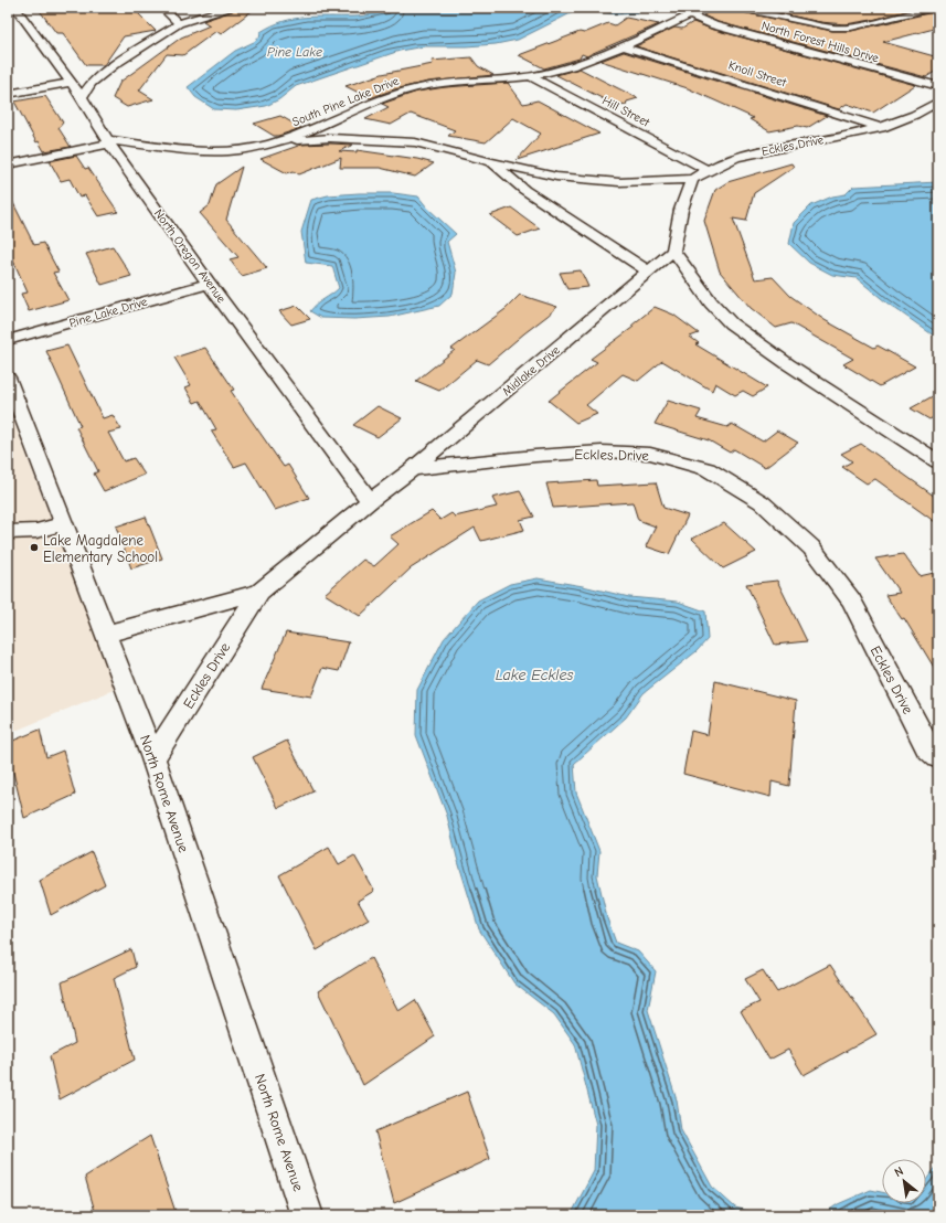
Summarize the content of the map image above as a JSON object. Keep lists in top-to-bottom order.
{
  "streets": {
    "street": [
      "North Forest Hills Drive",
      "Knoll Street",
      "South Pine Lake Drive",
      "Hill Street",
      "Eckles Drive",
      "North Oregon Avenue",
      "Pine Lake Drive",
      "Midlake Drive",
      "North Rome Avenue"
    ]
  },
  "crossings": [
    ["North Forest Hills Drive", "South Pine Lake Drive"],
    ["Knoll Street", "South Pine Lake Drive"],
    ["Knoll Street", "Eckles Drive"],
    ["South Pine Lake Drive", "Hill Street"],
    ["South Pine Lake Drive", "North Oregon Avenue"],
    ["Hill Street", "Eckles Drive"],
    ["Eckles Drive", "North Oregon Avenue"],
    ["Eckles Drive", "Midlake Drive"],
    ["Eckles Drive", "North Rome Avenue"],
    ["North Oregon Avenue", "Pine Lake Drive"]
  ],
  "water": ["Pine Lake", "Lake Eckles"],
  "places": ["Lake Magdalene Elementary School"],
  "north": "top left"
}
